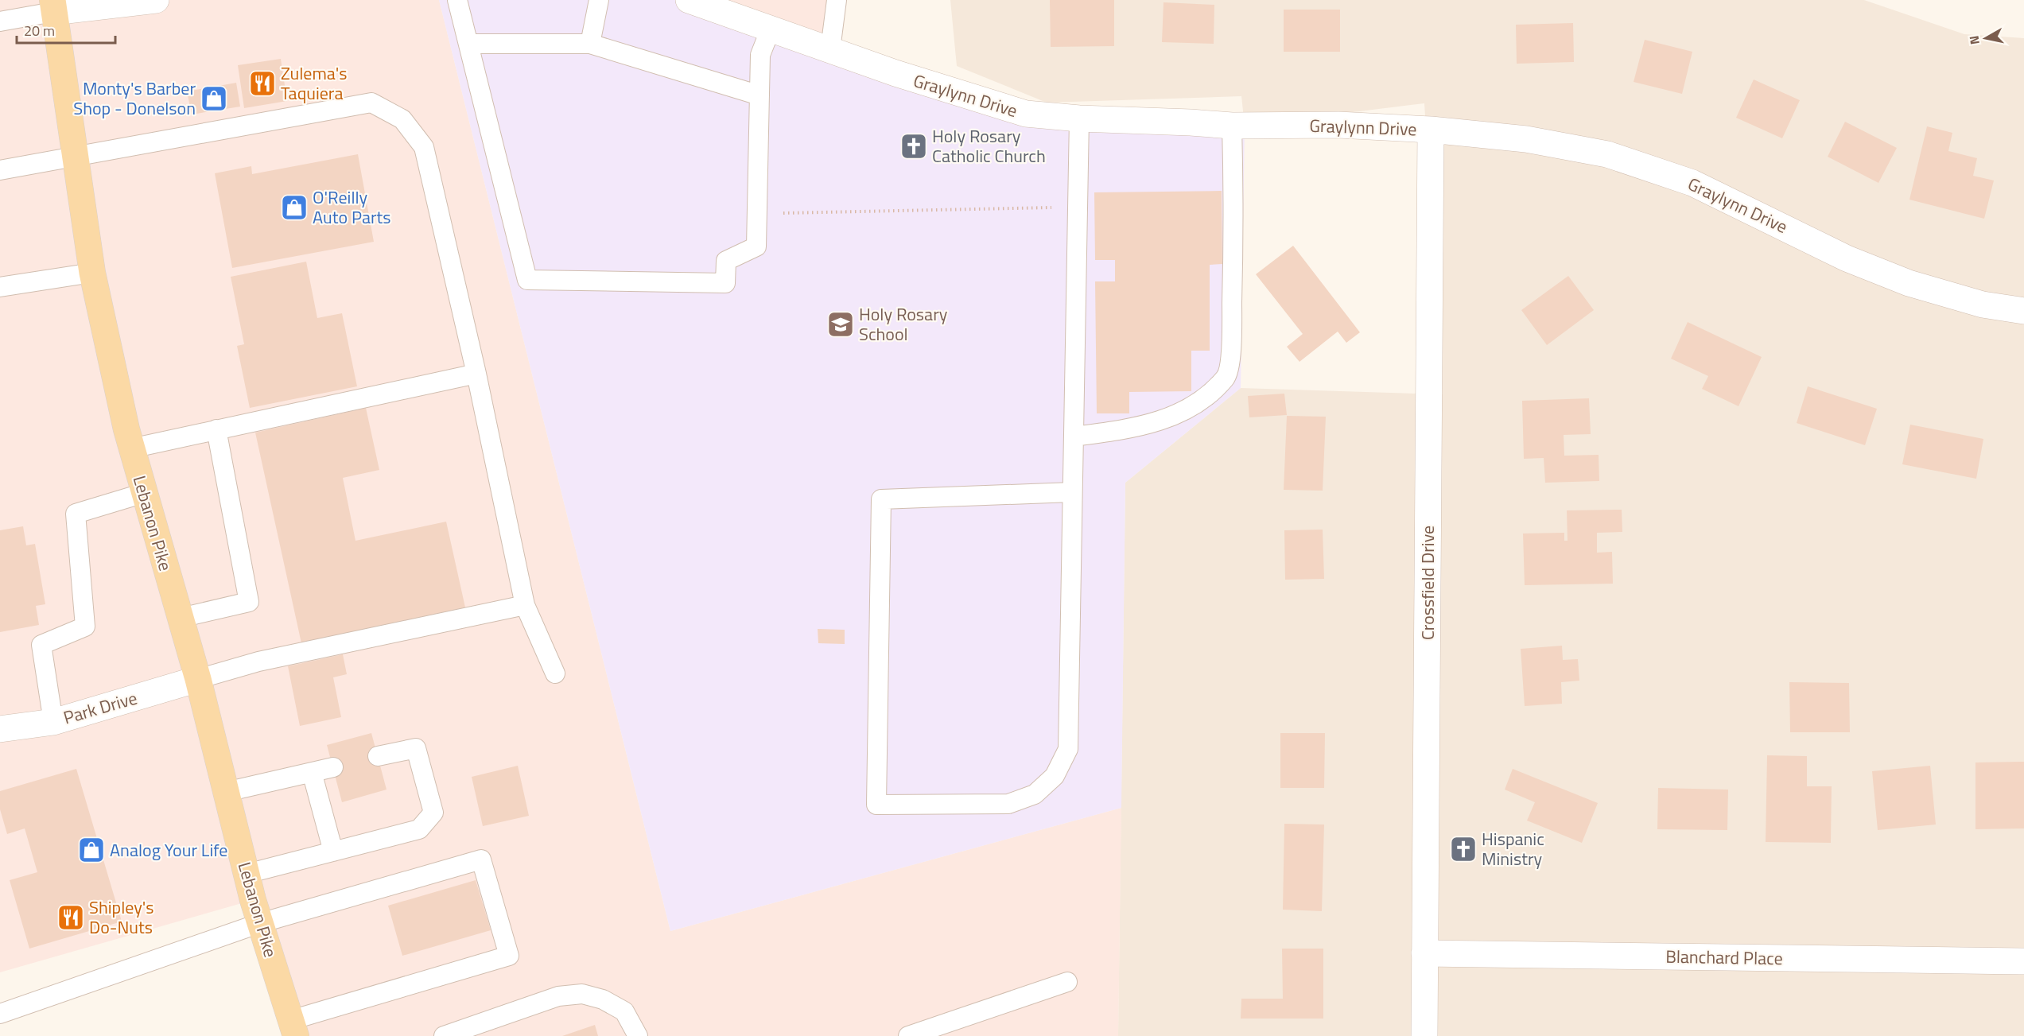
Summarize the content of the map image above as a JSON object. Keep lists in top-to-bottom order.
{
  "streets": {
    "main road": ["Lebanon Pike"],
    "street": [
      "Graylynn Drive",
      "Crossfield Drive",
      "Park Drive",
      "Blanchard Place"
    ]
  },
  "crossings": [
    ["Graylynn Drive", "Crossfield Drive"],
    ["Lebanon Pike", "Park Drive"],
    ["Crossfield Drive", "Blanchard Place"]
  ],
  "places": {
    "restaurant": ["Zulema's Taquiera", "Shipley's Do-Nuts"],
    "shop": ["Monty's Barber Shop - Donelson", "O'Reilly Auto Parts", "Analog Your Life"],
    "church": ["Holy Rosary Catholic Church", "Hispanic Ministry"],
    "school or university": ["Holy Rosary School"]
  },
  "scale_bar": "20 m",
  "north": "left"
}
